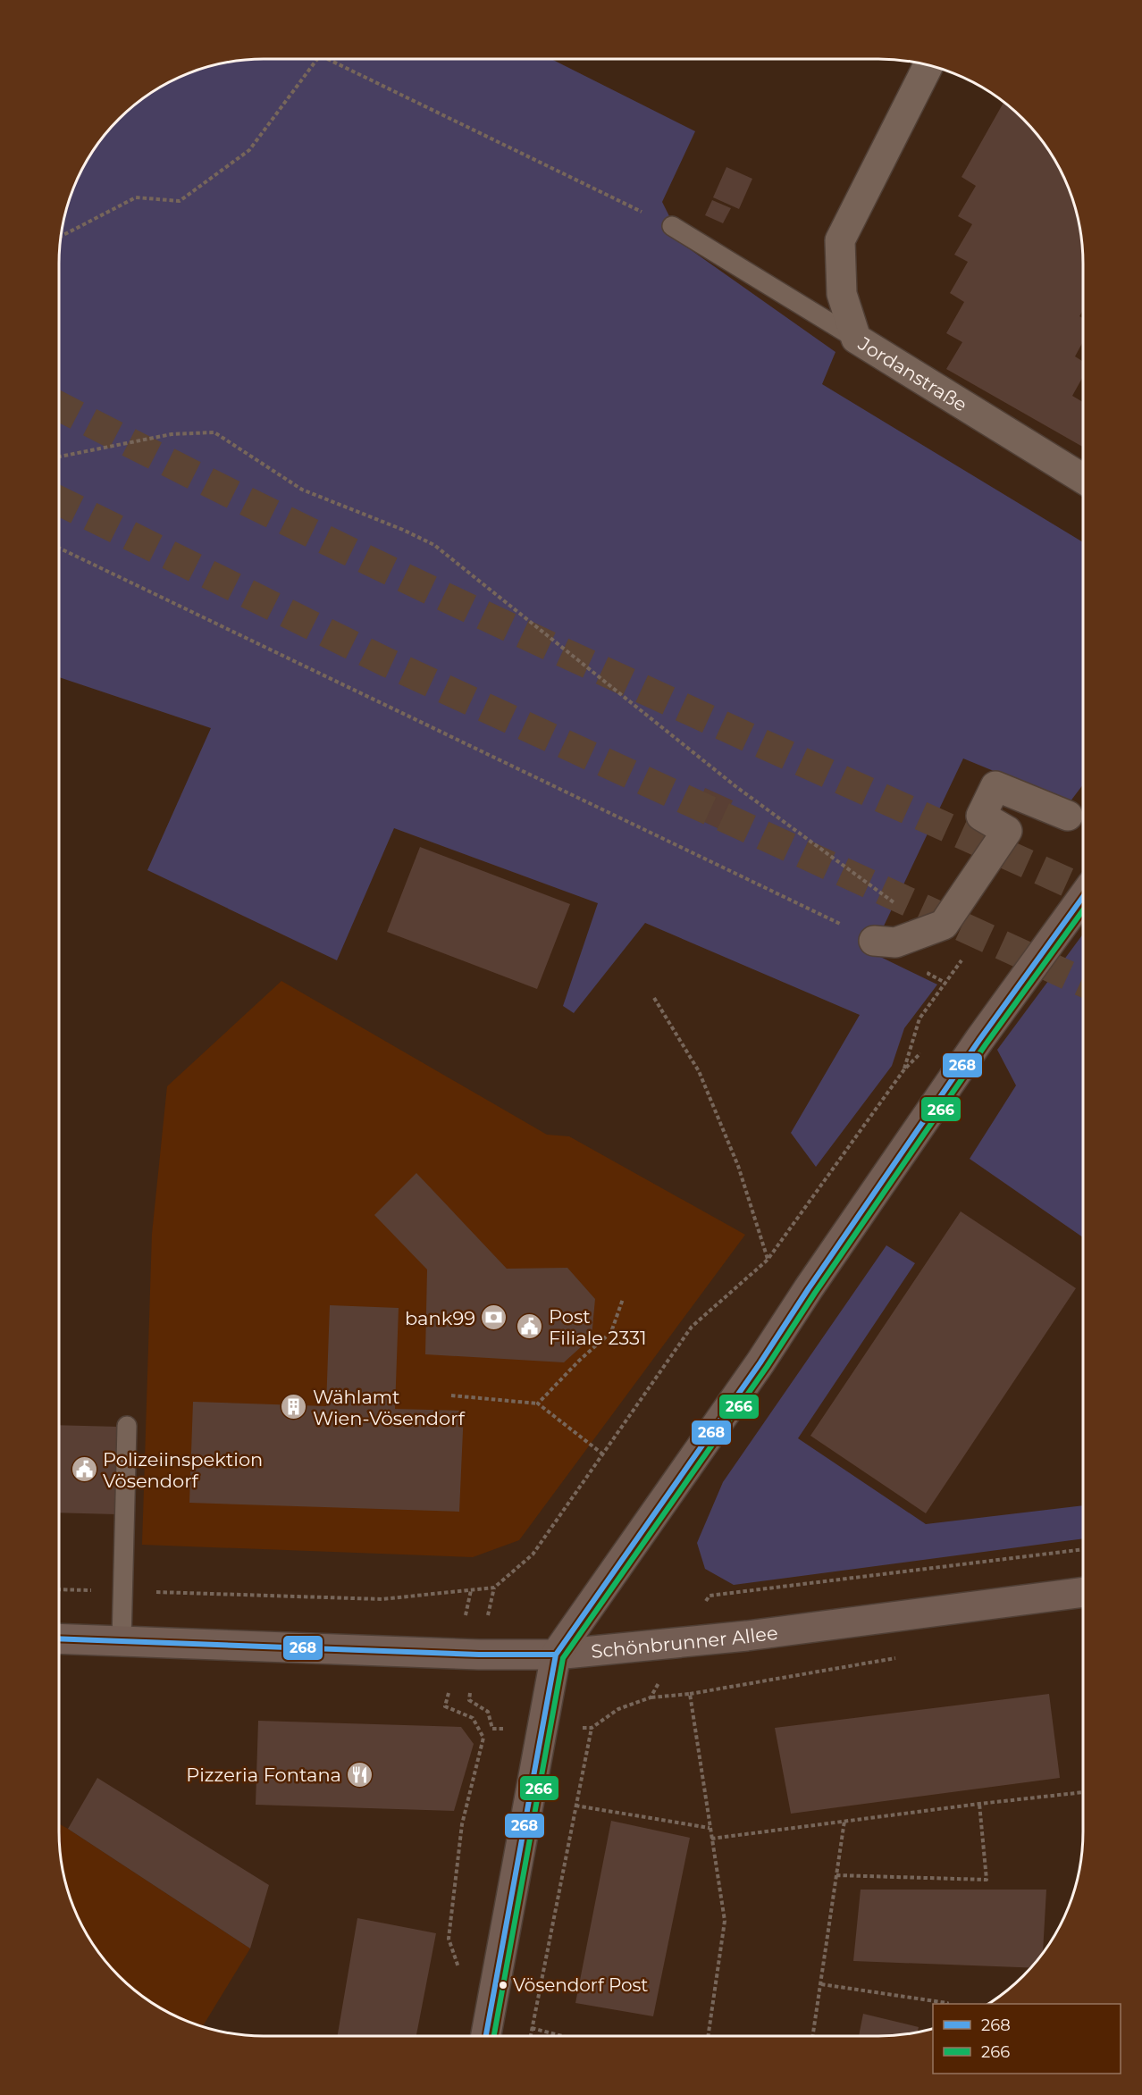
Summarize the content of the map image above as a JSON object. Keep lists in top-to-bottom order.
{
  "streets": {
    "main road": ["Schönbrunner Allee"],
    "street": ["Jordanstraße"]
  },
  "places": {
    "bank": ["bank99"],
    "public building": ["Post Filiale 2331", "Polizeiinspektion Vösendorf"],
    "building": ["Wählamt Wien-Vösendorf"],
    "restaurant": ["Pizzeria Fontana"],
    "other": ["Vösendorf Post"]
  },
  "lines": ["transit line 268", "transit line 266"],
  "legend": ["268", "266"]
}
